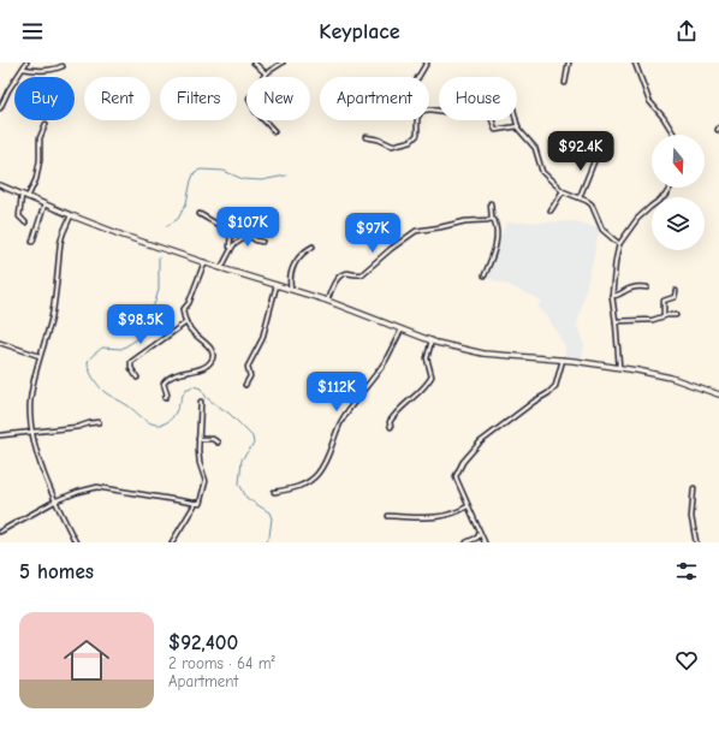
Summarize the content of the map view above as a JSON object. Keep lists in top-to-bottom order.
{
  "north": "bottom",
  "page": {
    "header": "Keyplace",
    "chip": [
      "Buy",
      "Rent",
      "Filters",
      "New",
      "Apartment",
      "House"
    ],
    "price": [
      "$92.4K",
      "$107K",
      "$97K",
      "$98.5K",
      "$112K"
    ],
    "heading": "5 homes",
    "list": [
      {
        "name": "$92,400",
        "note": "2 rooms · 64 m² · Apartment"
      }
    ]
  }
}
